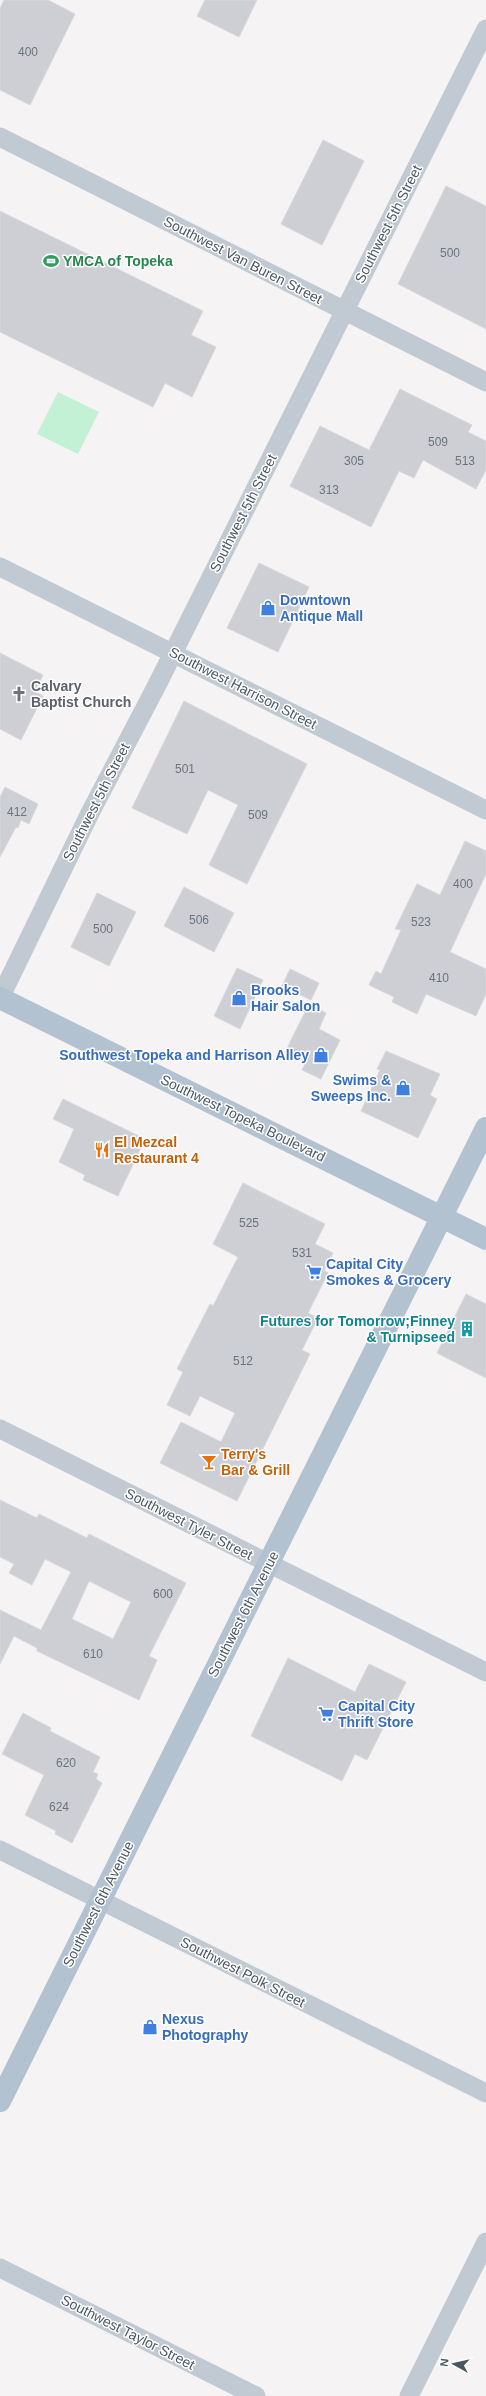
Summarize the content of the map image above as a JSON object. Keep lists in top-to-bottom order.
{
  "streets": {
    "main road": ["Southwest Topeka Boulevard", "Southwest 6th Avenue"],
    "street": [
      "Southwest 5th Street",
      "Southwest Van Buren Street",
      "Southwest Harrison Street",
      "Southwest Tyler Street",
      "Southwest Polk Street",
      "Southwest Taylor Street"
    ]
  },
  "crossings": [
    ["Southwest 5th Street", "Southwest Van Buren Street"],
    ["Southwest 5th Street", "Southwest Harrison Street"],
    ["Southwest 5th Street", "Southwest Topeka Boulevard"],
    ["Southwest Topeka Boulevard", "Southwest 6th Avenue"],
    ["Southwest Tyler Street", "Southwest 6th Avenue"],
    ["Southwest 6th Avenue", "Southwest Polk Street"]
  ],
  "places": {
    "sports": ["YMCA of Topeka"],
    "shop": [
      "Downtown Antique Mall",
      "Brooks Hair Salon",
      "Southwest Topeka and Harrison Alley",
      "Swims & Sweeps Inc.",
      "Nexus Photography"
    ],
    "church": ["Calvary Baptist Church"],
    "restaurant": ["El Mezcal Restaurant 4"],
    "supermarket": ["Capital City Smokes & Grocery", "Capital City Thrift Store"],
    "building": ["Futures for Tomorrow;Finney & Turnipseed"],
    "bar": ["Terry's Bar & Grill"]
  },
  "house_numbers": [
    "400",
    "500",
    "509",
    "305",
    "513",
    "313",
    "501",
    "412",
    "509",
    "400",
    "506",
    "523",
    "500",
    "410",
    "525",
    "531",
    "512",
    "600",
    "610",
    "620",
    "624"
  ],
  "north": "left"
}
